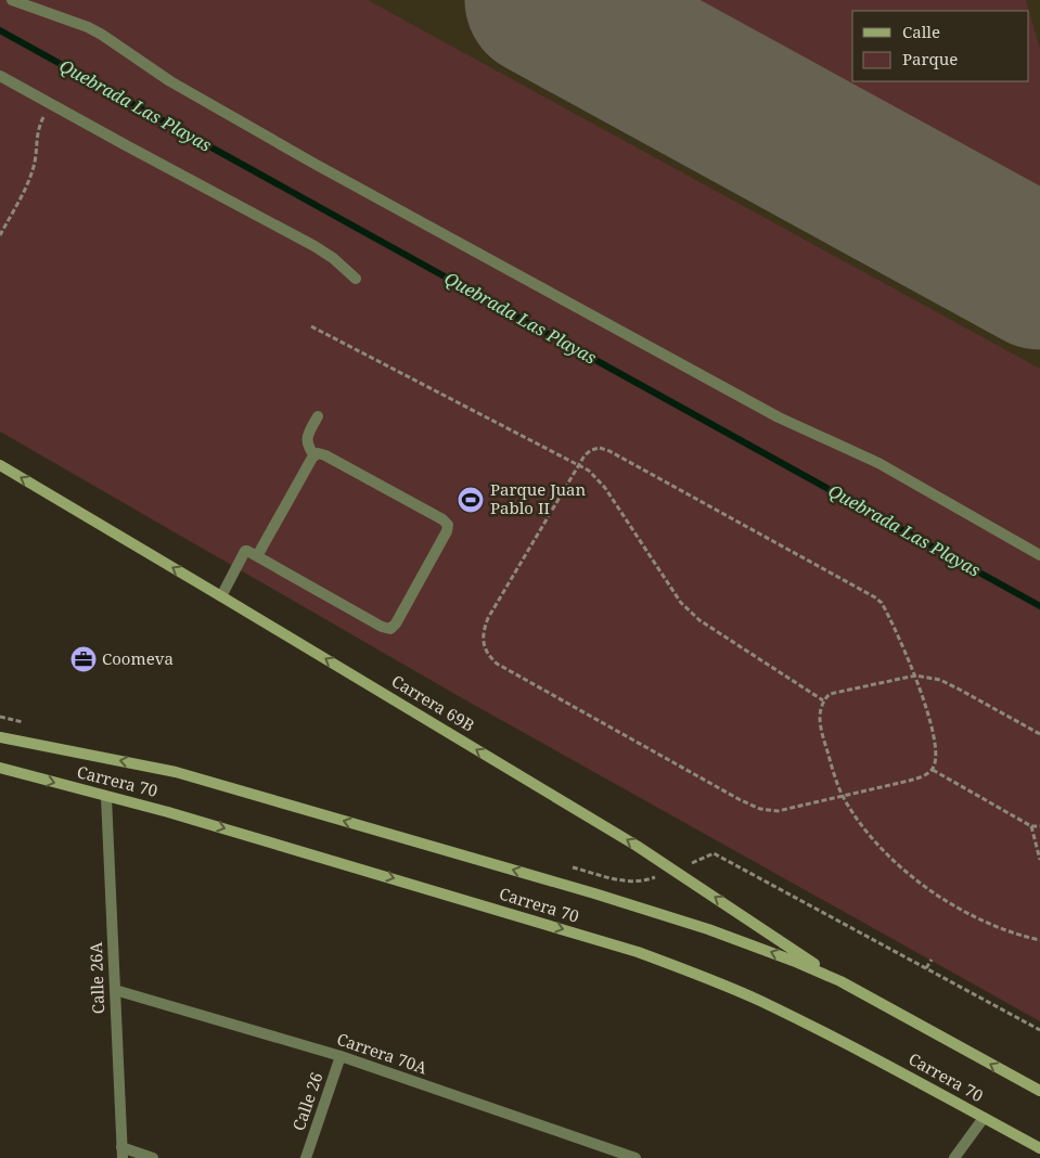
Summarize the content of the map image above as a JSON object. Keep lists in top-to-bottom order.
{
  "streets": {
    "main road": ["Carrera 69B", "Carrera 70"],
    "street": ["Calle 26A", "Carrera 70A", "Calle 26"]
  },
  "crossings": [
    ["Carrera 69B", "Carrera 70"],
    ["Carrera 70", "Calle 26A"],
    ["Calle 26A", "Carrera 70A"],
    ["Carrera 70A", "Calle 26"]
  ],
  "one_way": ["Carrera 69B"],
  "water": ["Quebrada Las Playas"],
  "places": {
    "sports": ["Parque Juan Pablo II"],
    "office": ["Coomeva"]
  },
  "legend": ["Calle", "Parque"]
}
